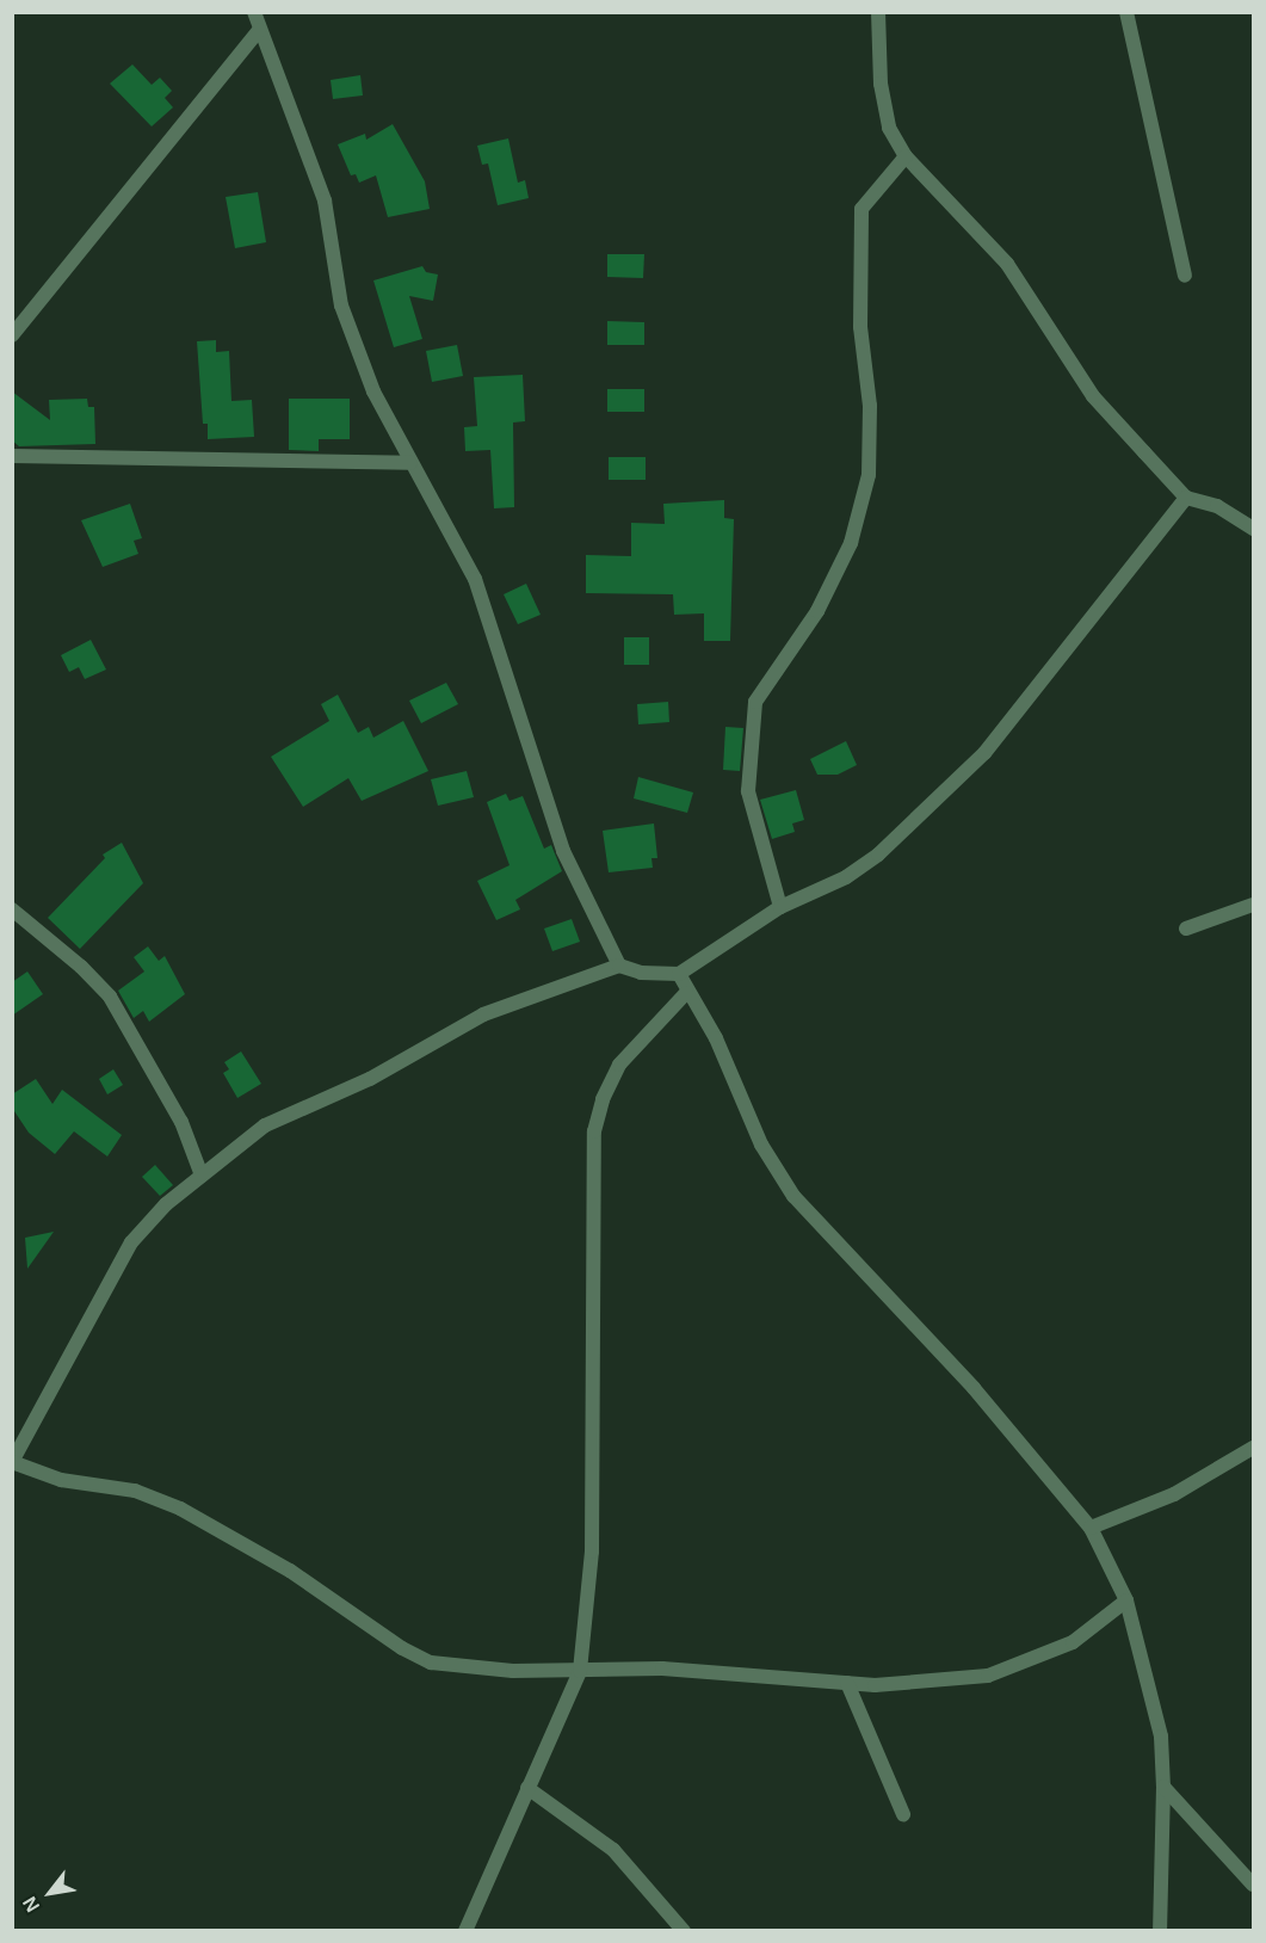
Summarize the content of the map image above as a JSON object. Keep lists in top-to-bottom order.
{
  "north": "bottom left"
}
